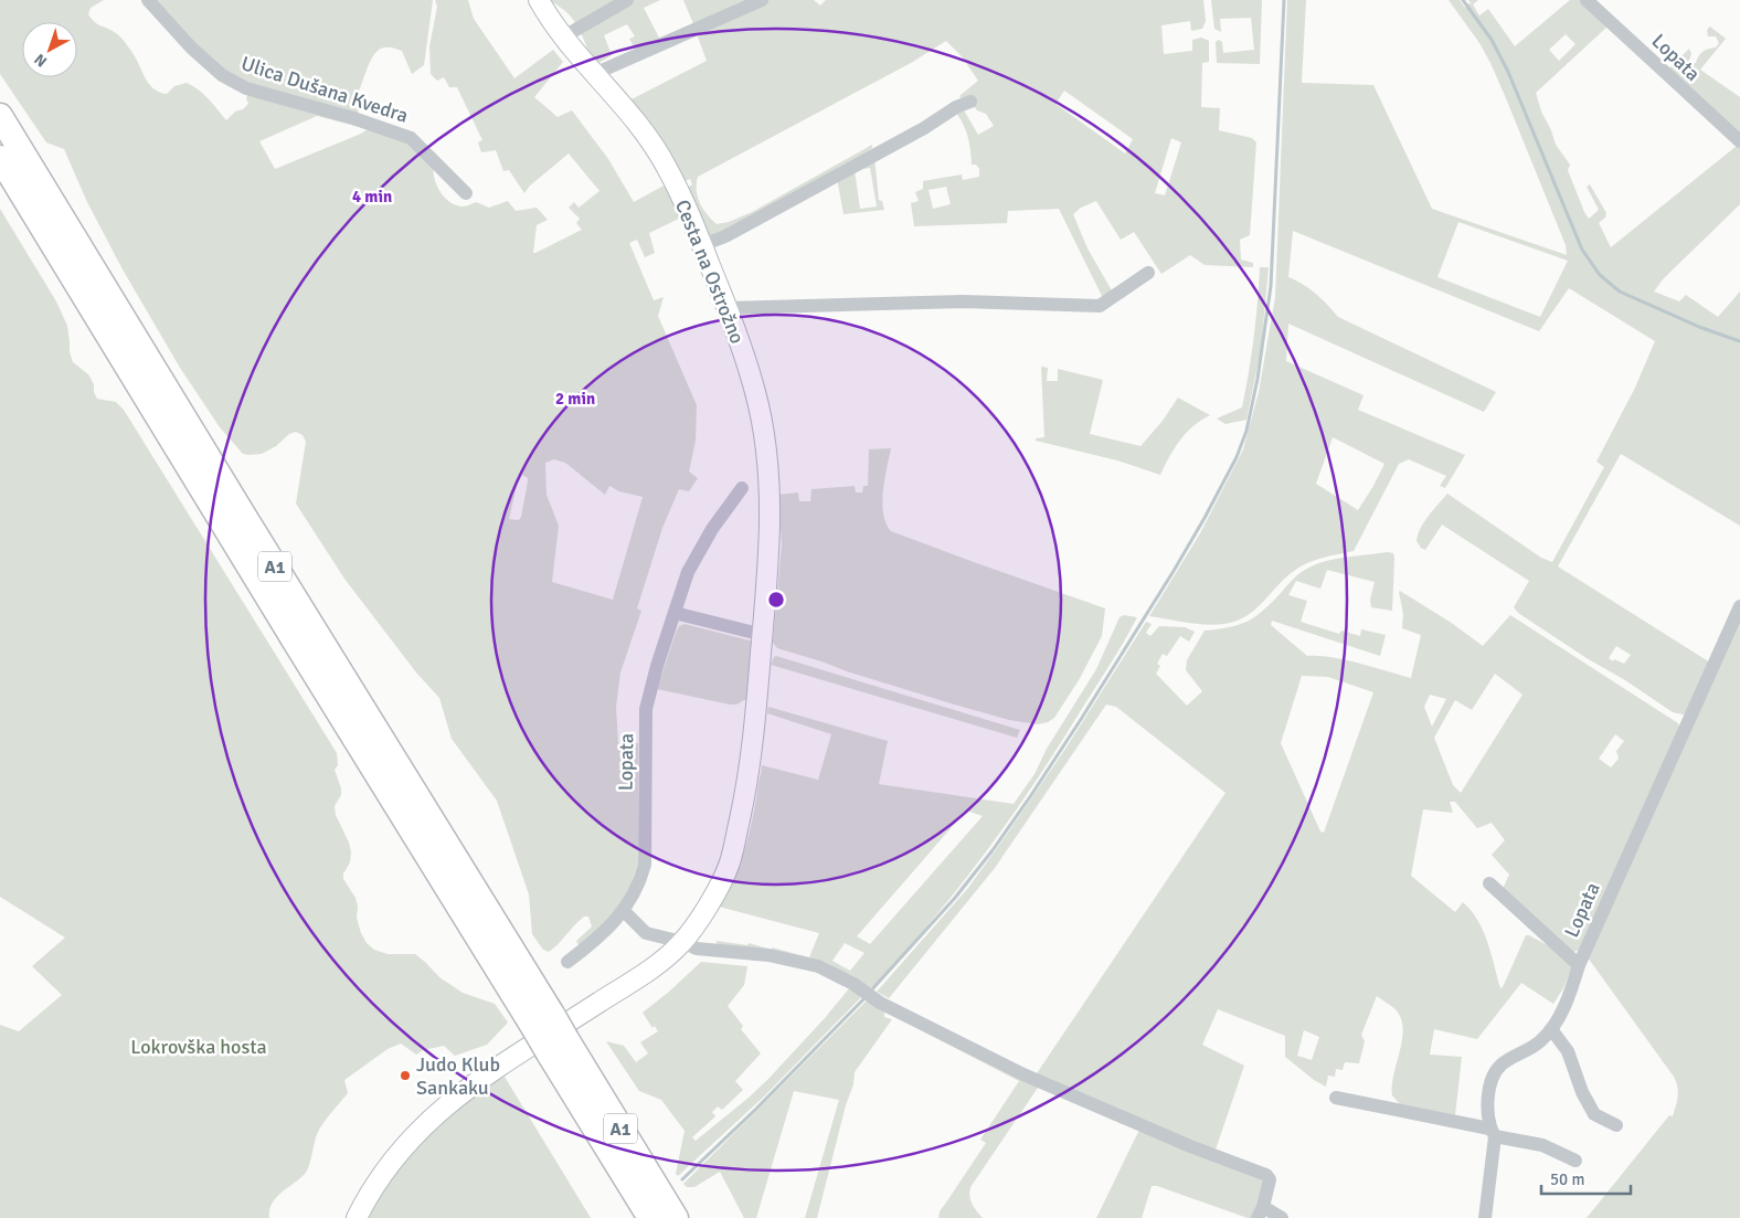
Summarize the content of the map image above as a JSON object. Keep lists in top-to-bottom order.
{
  "streets": {
    "highway": ["A1"],
    "street": ["Lopata", "Ulica Dušana Kvedra", "Cesta na Ostrožno"]
  },
  "parks": ["Lokrovška hosta"],
  "places": ["Judo Klub Sankaku"],
  "scale_bar": "50 m",
  "north": "bottom left",
  "rings": ["4 min", "2 min"]
}
